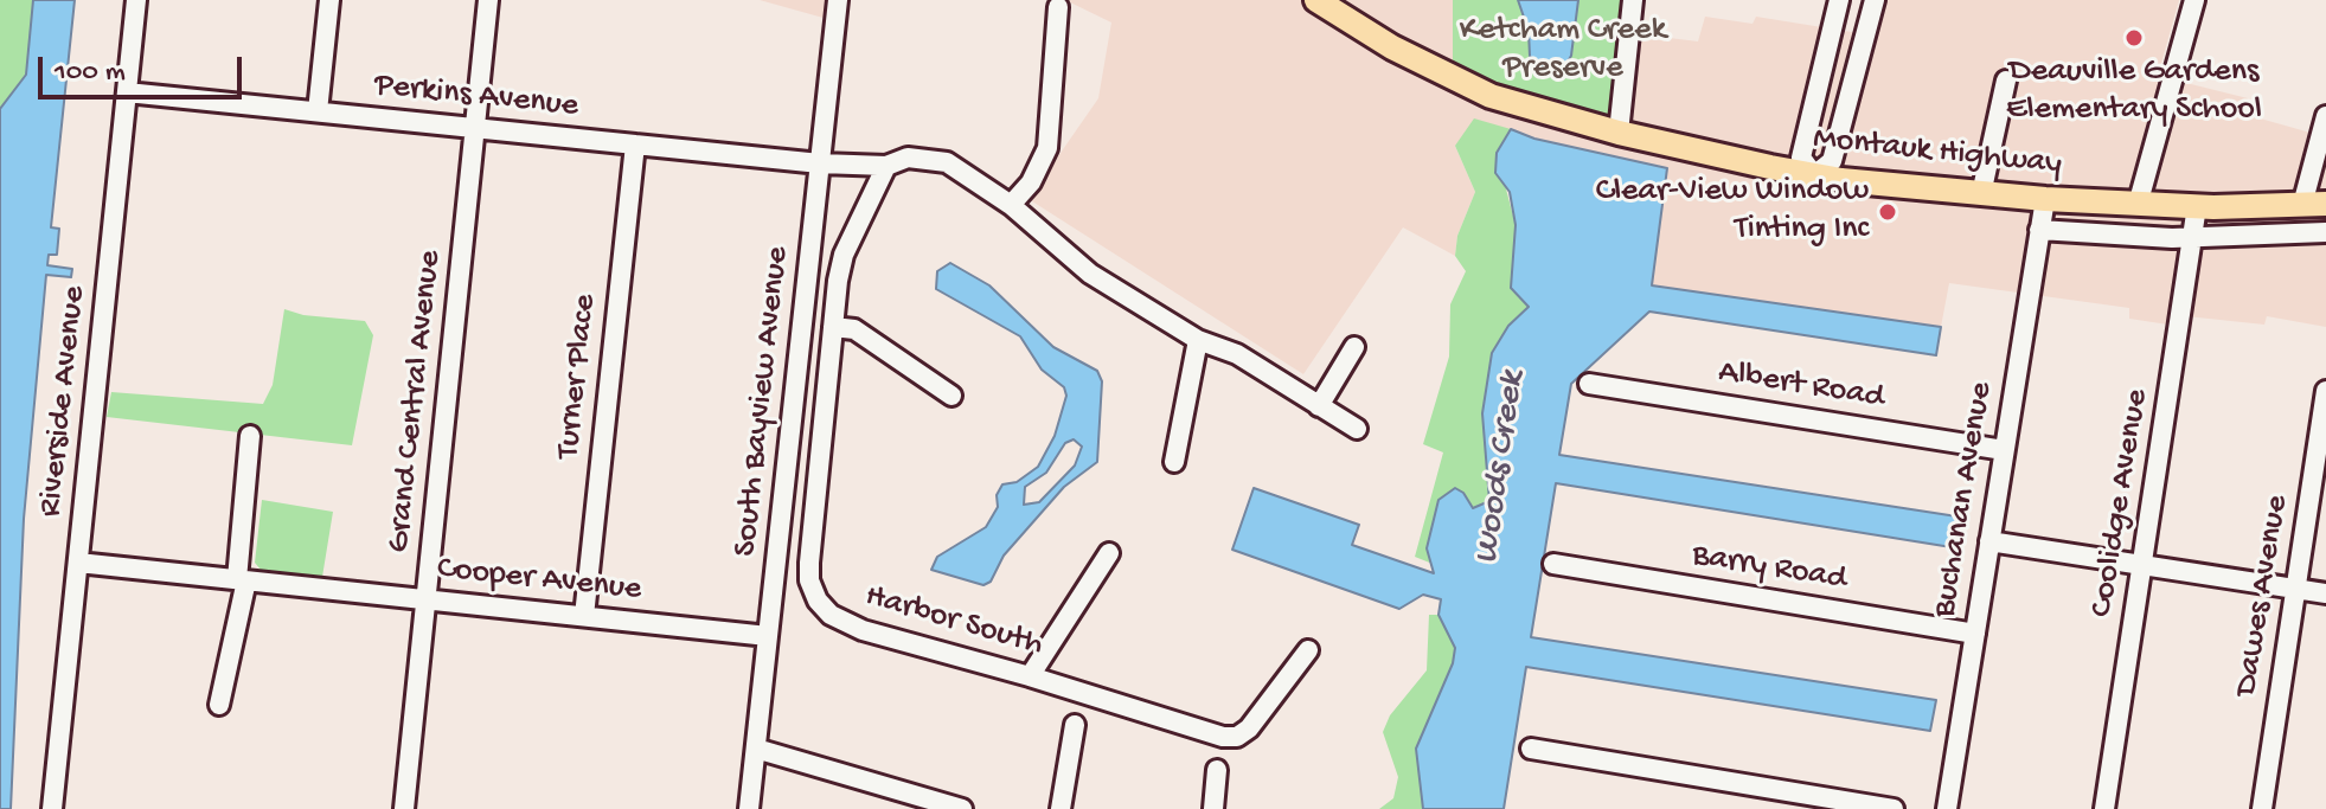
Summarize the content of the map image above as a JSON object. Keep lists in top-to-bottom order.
{
  "streets": {
    "main road": ["Montauk Highway"],
    "street": [
      "Perkins Avenue",
      "Turner Place",
      "Albert Road",
      "Riverside Avenue",
      "Grand Central Avenue",
      "South Bayview Avenue",
      "Buchanan Avenue",
      "Coolidge Avenue",
      "Barry Road",
      "Cooper Avenue",
      "Dawes Avenue",
      "Harbor South"
    ]
  },
  "crossings": [
    ["Perkins Avenue", "Turner Place"],
    ["Perkins Avenue", "Riverside Avenue"],
    ["Perkins Avenue", "Grand Central Avenue"],
    ["Perkins Avenue", "South Bayview Avenue"],
    ["Perkins Avenue", "Harbor South"],
    ["Montauk Highway", "Buchanan Avenue"],
    ["Montauk Highway", "Coolidge Avenue"],
    ["Turner Place", "Cooper Avenue"],
    ["Albert Road", "Buchanan Avenue"],
    ["Riverside Avenue", "Cooper Avenue"],
    ["Grand Central Avenue", "Cooper Avenue"],
    ["South Bayview Avenue", "Cooper Avenue"],
    ["Buchanan Avenue", "Barry Road"]
  ],
  "water": ["Woods Creek"],
  "parks": ["Ketcham Creek Preserve"],
  "places": ["Deauville Gardens Elementary School", "Clear-View Window Tinting Inc"],
  "scale_bar": "100 m"
}
